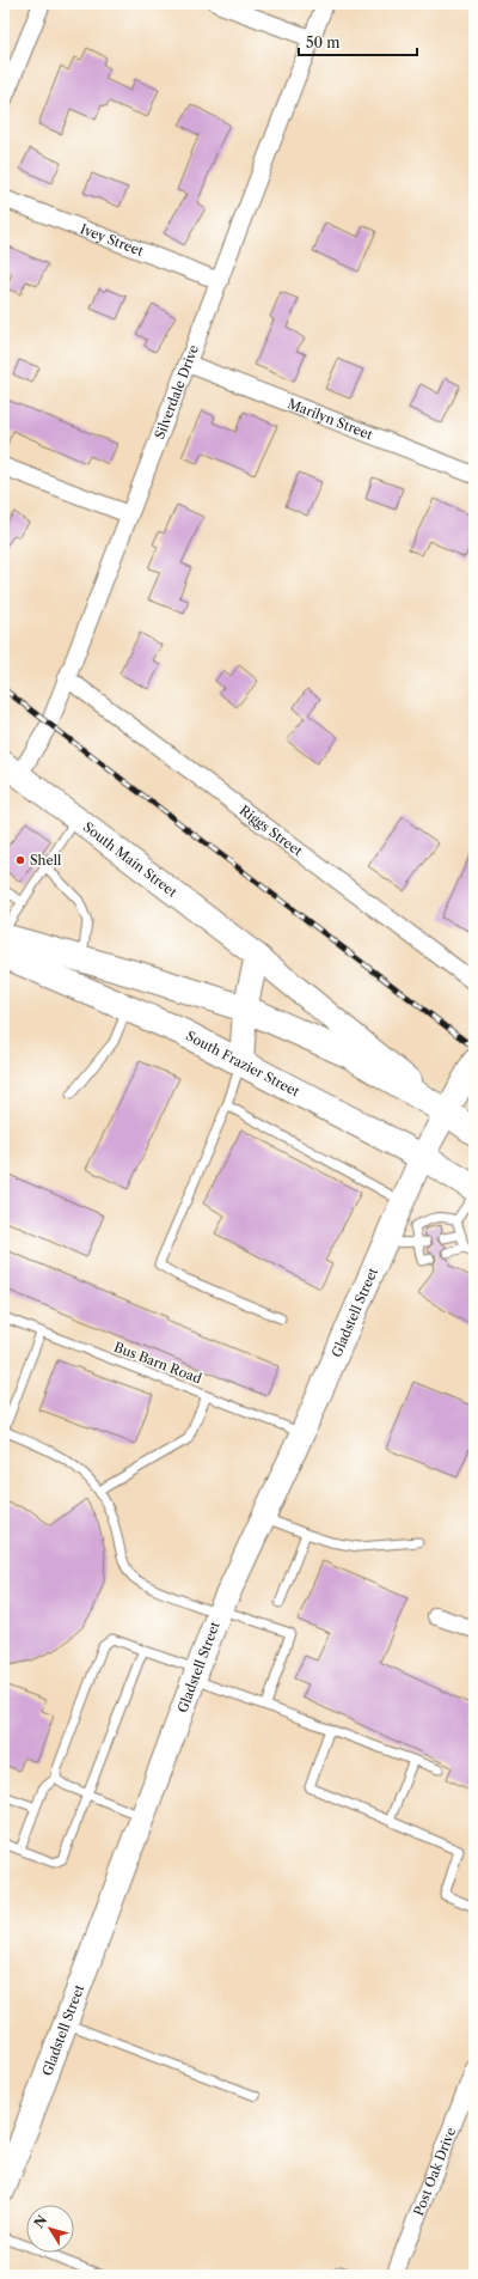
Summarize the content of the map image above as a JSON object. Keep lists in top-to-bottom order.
{
  "streets": {
    "main road": ["South Frazier Street"],
    "street": [
      "Ivey Street",
      "Silverdale Drive",
      "Marilyn Street",
      "Riggs Street",
      "South Main Street",
      "Gladstell Street",
      "Post Oak Drive"
    ],
    "lane": ["Bus Barn Road"]
  },
  "crossings": [
    ["Ivey Street", "Silverdale Drive"],
    ["Silverdale Drive", "Marilyn Street"],
    ["Silverdale Drive", "Riggs Street"],
    ["Silverdale Drive", "South Main Street"],
    ["South Main Street", "Gladstell Street"],
    ["South Frazier Street", "Gladstell Street"],
    ["Gladstell Street", "Bus Barn Road"]
  ],
  "places": ["Shell"],
  "scale_bar": "50 m",
  "north": "top left"
}
